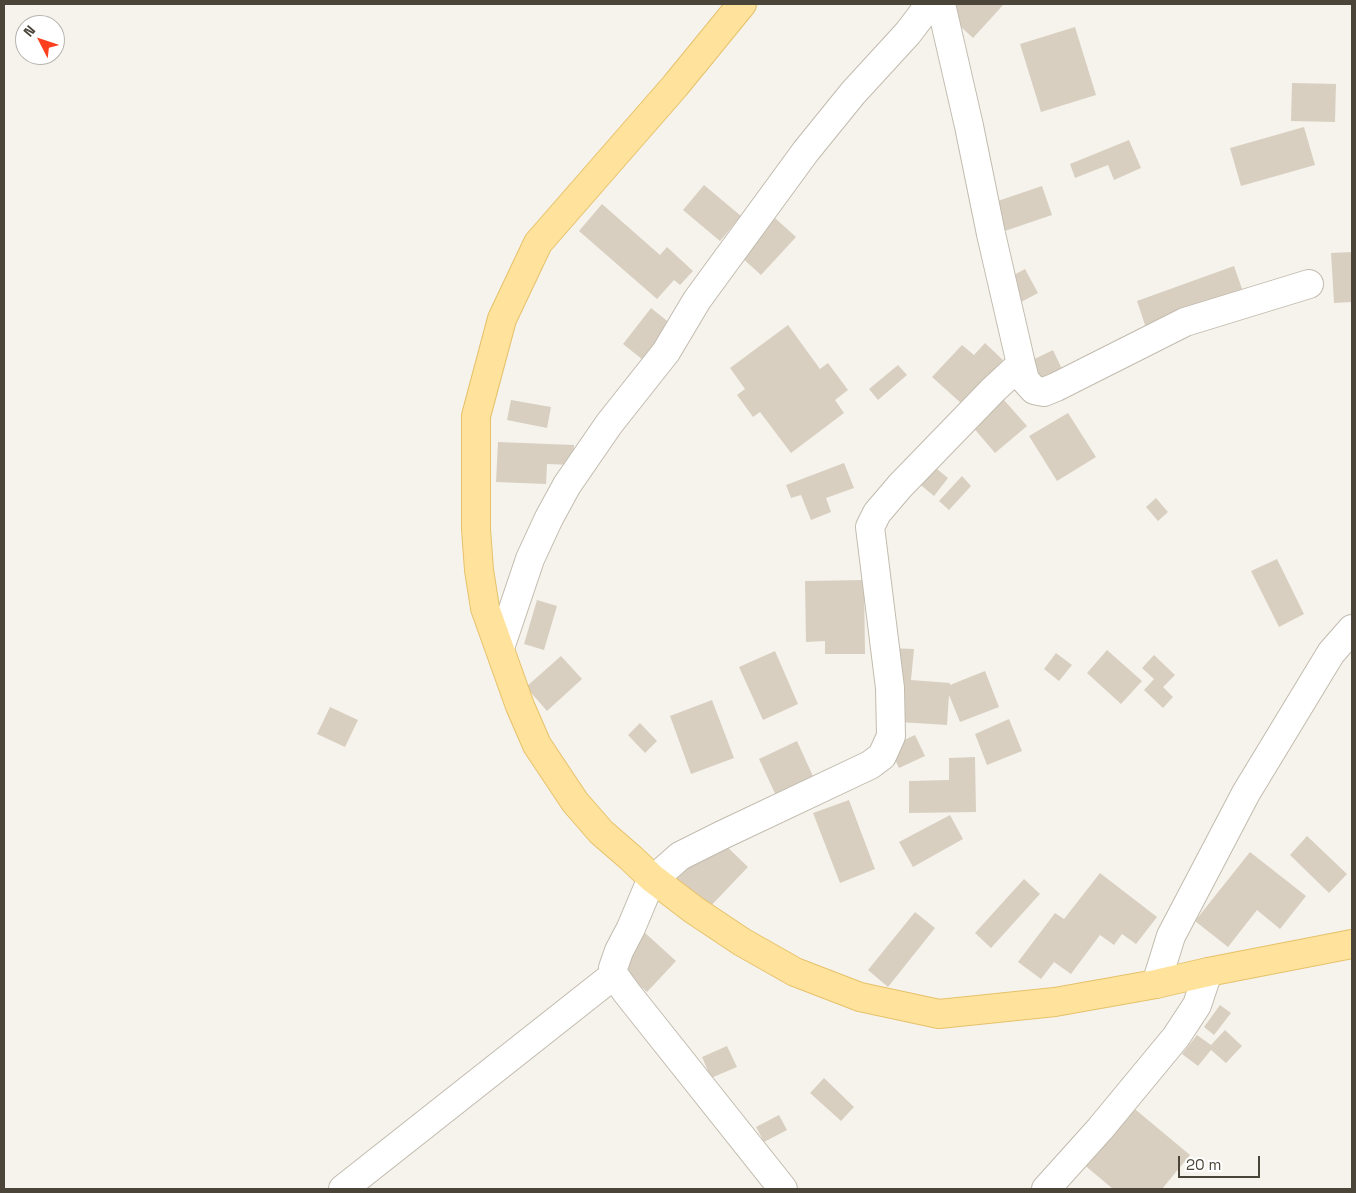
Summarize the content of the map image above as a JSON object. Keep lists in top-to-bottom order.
{
  "scale_bar": "20 m",
  "north": "top left"
}
